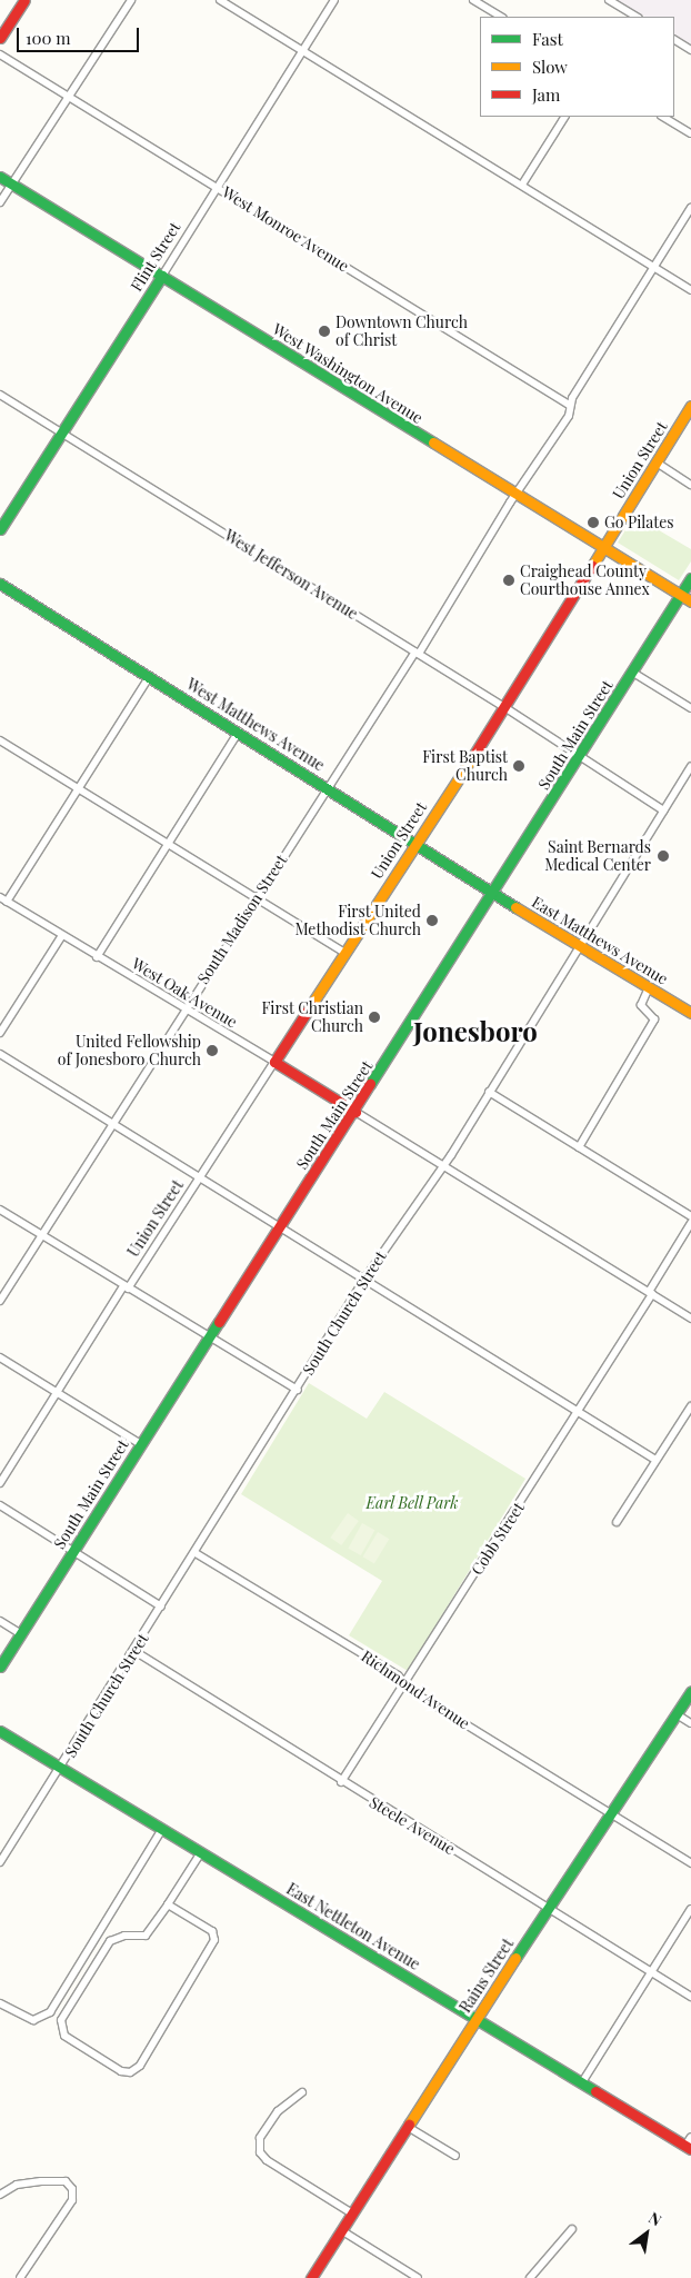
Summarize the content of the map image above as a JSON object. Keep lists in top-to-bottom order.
{
  "streets": {
    "main road": [
      "Flint Street",
      "West Washington Avenue",
      "Union Street",
      "West Matthews Avenue",
      "South Main Street",
      "East Matthews Avenue",
      "West Oak Avenue",
      "East Nettleton Avenue",
      "Rains Street"
    ],
    "street": [
      "West Monroe Avenue",
      "West Jefferson Avenue",
      "South Madison Street",
      "South Church Street",
      "Cobb Street",
      "Richmond Avenue",
      "Steele Avenue"
    ]
  },
  "crossings": [
    ["West Monroe Avenue", "Flint Street"],
    ["West Monroe Avenue", "South Madison Street"],
    ["Flint Street", "West Washington Avenue"],
    ["Flint Street", "West Jefferson Avenue"],
    ["West Washington Avenue", "Union Street"],
    ["West Washington Avenue", "South Main Street"],
    ["West Washington Avenue", "South Madison Street"],
    ["Union Street", "West Jefferson Avenue"],
    ["Union Street", "West Matthews Avenue"],
    ["Union Street", "West Oak Avenue"],
    ["West Jefferson Avenue", "South Main Street"],
    ["West Jefferson Avenue", "South Madison Street"],
    ["West Jefferson Avenue", "South Church Street"],
    ["West Matthews Avenue", "South Main Street"],
    ["West Matthews Avenue", "South Madison Street"],
    ["West Matthews Avenue", "East Matthews Avenue"],
    ["South Main Street", "East Matthews Avenue"],
    ["South Main Street", "West Oak Avenue"],
    ["South Madison Street", "West Oak Avenue"],
    ["East Matthews Avenue", "South Church Street"],
    ["South Church Street", "Richmond Avenue"],
    ["South Church Street", "Steele Avenue"],
    ["South Church Street", "East Nettleton Avenue"],
    ["Cobb Street", "Richmond Avenue"],
    ["Cobb Street", "Steele Avenue"],
    ["Richmond Avenue", "Rains Street"],
    ["Steele Avenue", "Rains Street"],
    ["East Nettleton Avenue", "Rains Street"]
  ],
  "districts": ["Jonesboro"],
  "parks": ["Earl Bell Park"],
  "places": [
    "Downtown Church of Christ",
    "Go Pilates",
    "Craighead County Courthouse Annex",
    "First Baptist Church",
    "Saint Bernards Medical Center",
    "First United Methodist Church",
    "First Christian Church",
    "United Fellowship of Jonesboro Church"
  ],
  "legend": ["Fast", "Slow", "Jam"],
  "scale_bar": "100 m",
  "north": "top right"
}
